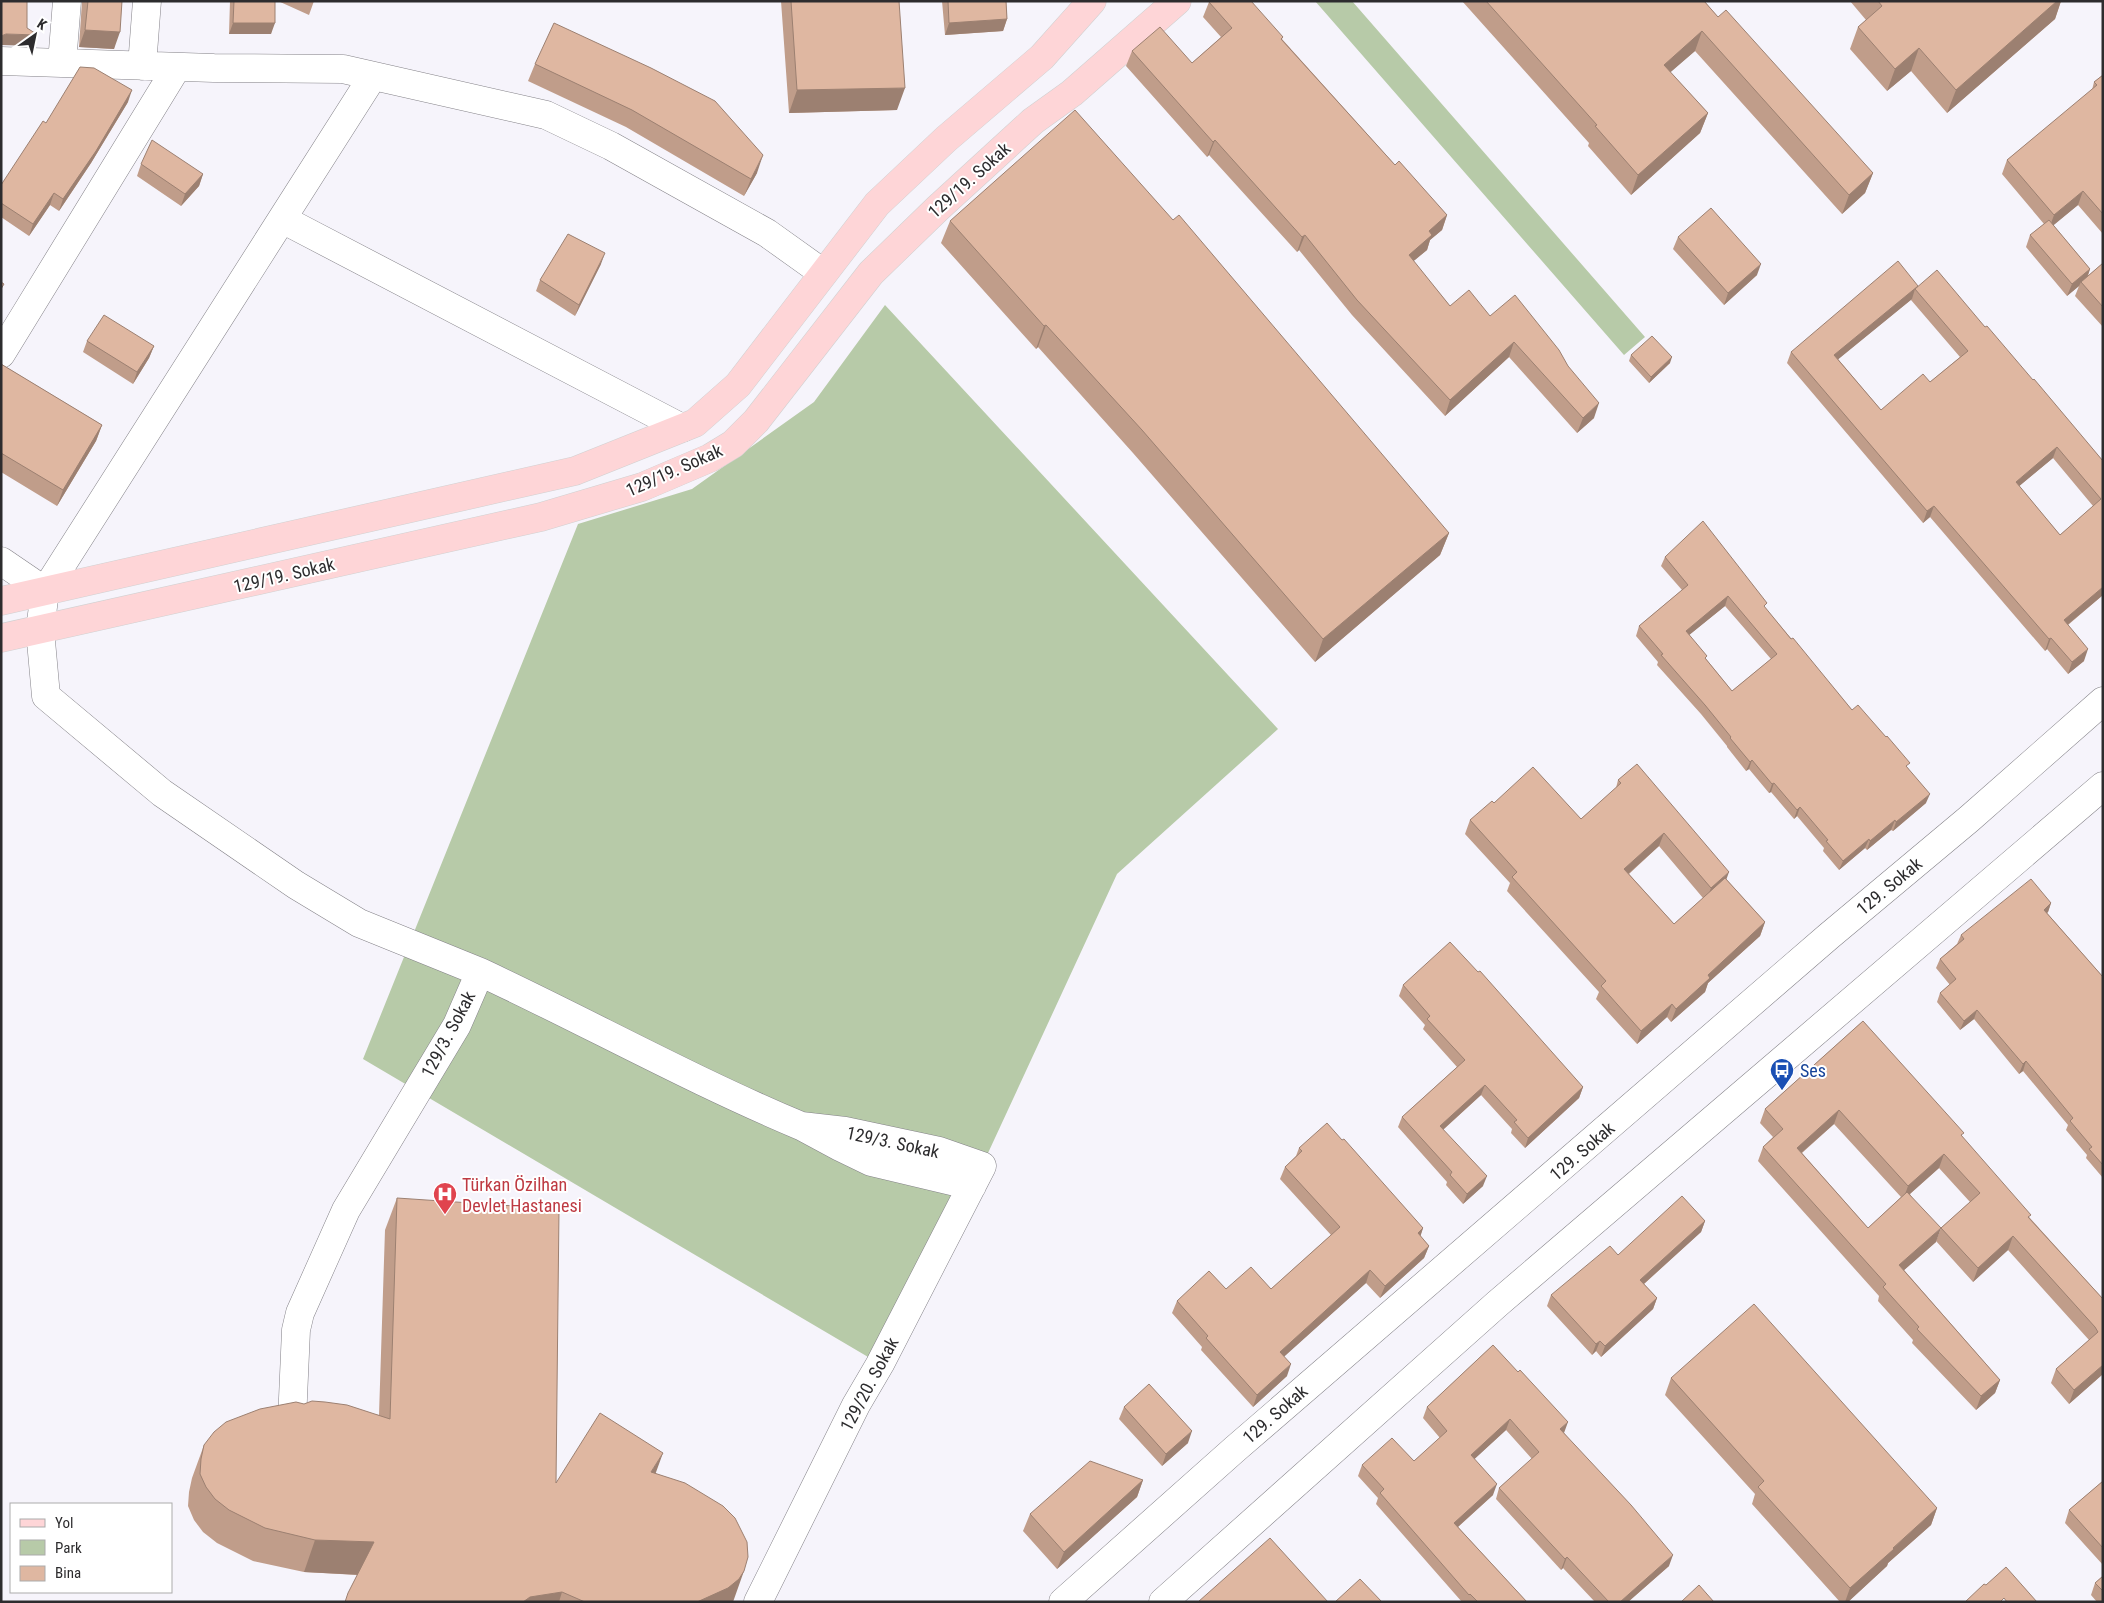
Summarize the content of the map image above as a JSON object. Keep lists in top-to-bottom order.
{
  "streets": {
    "main road": ["129/19. Sokak"],
    "street": ["129. Sokak", "129/3. Sokak", "129/20. Sokak"]
  },
  "crossings": [
    ["129/3. Sokak", "129/20. Sokak"]
  ],
  "places": {
    "bus stop": ["Ses"],
    "hospital": ["Türkan Özilhan Devlet Hastanesi"]
  },
  "legend": ["Yol", "Park", "Bina"],
  "north": "top right"
}
